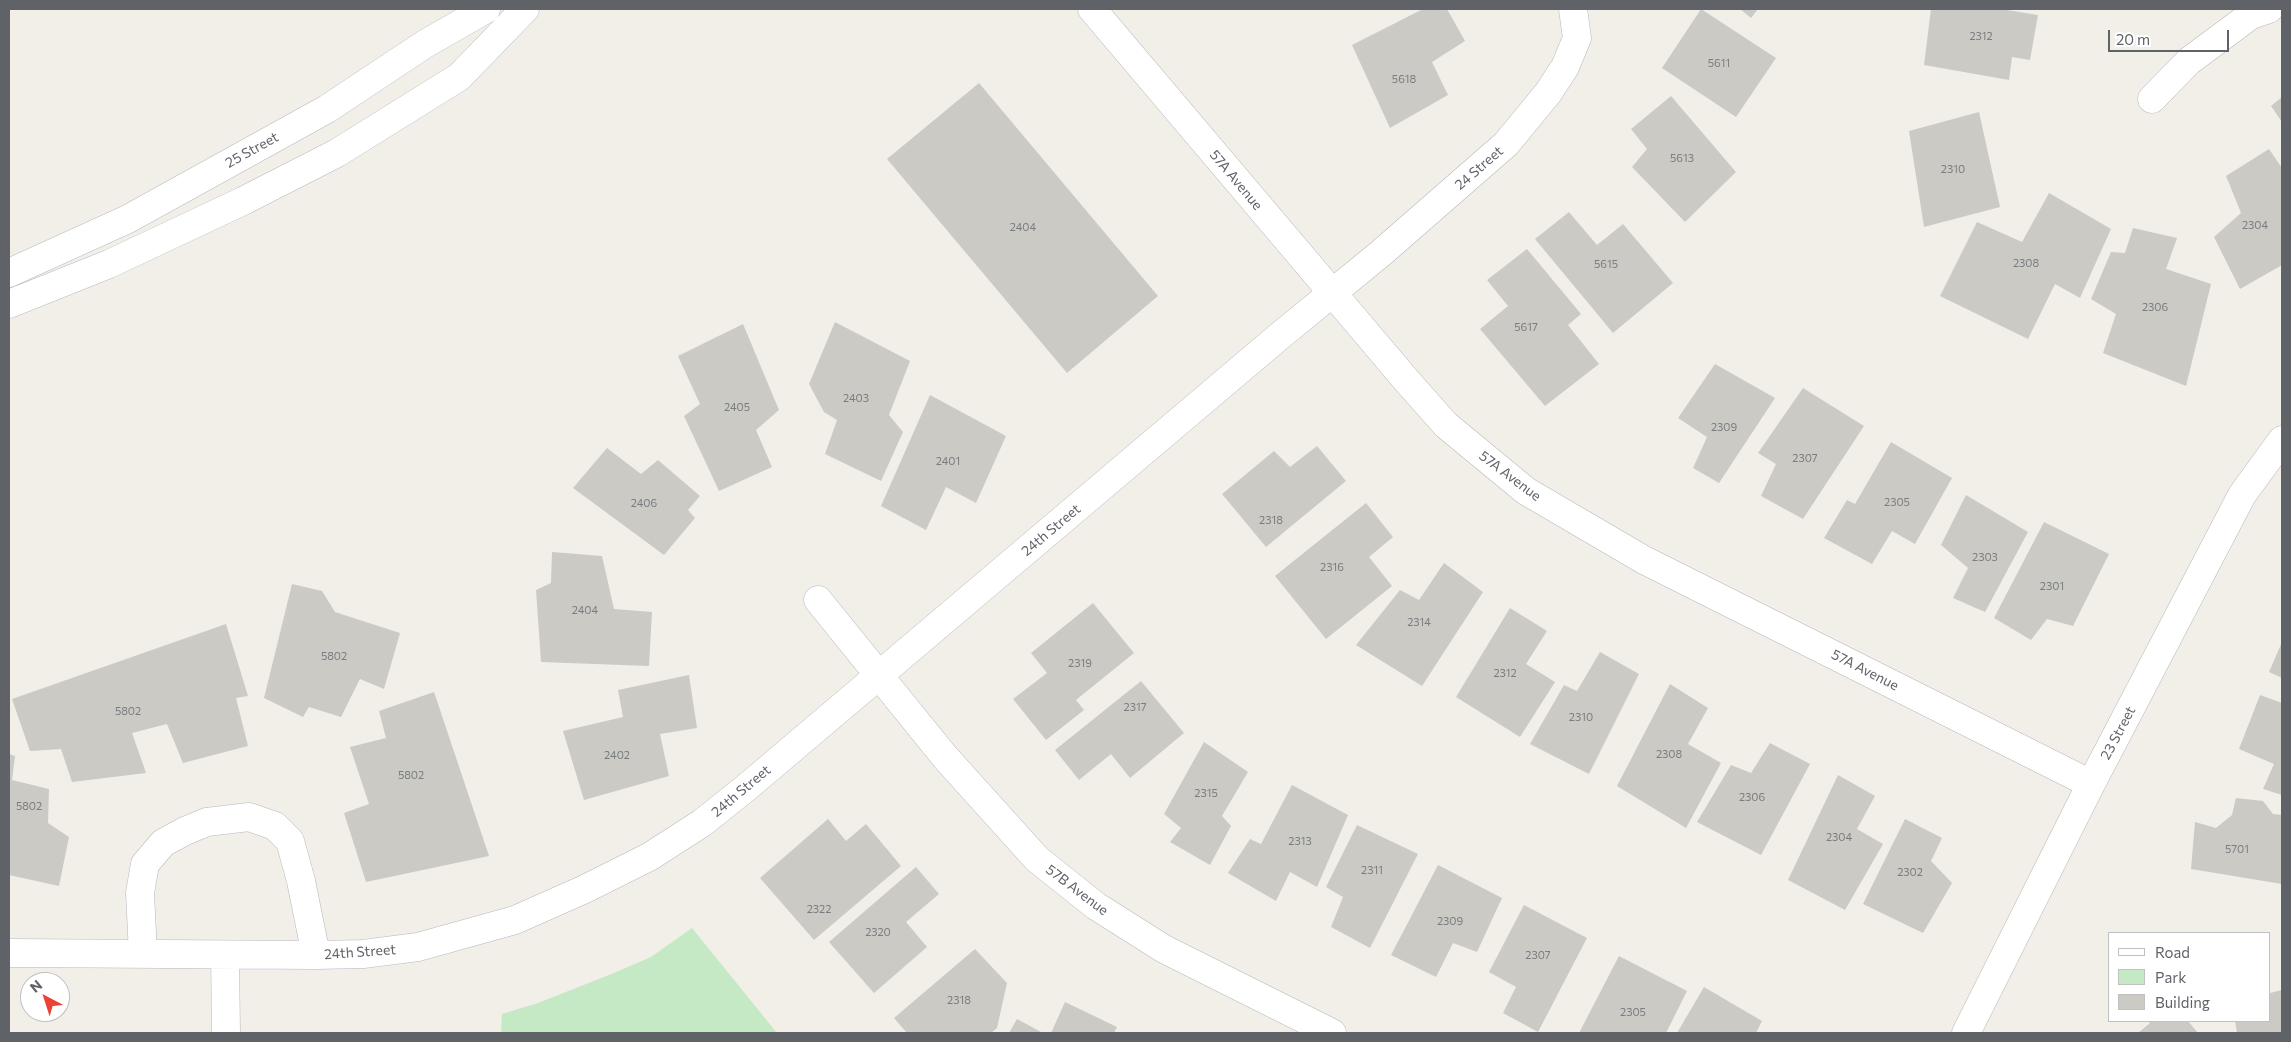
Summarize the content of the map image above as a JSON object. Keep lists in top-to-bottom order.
{
  "streets": {
    "street": [
      "25 Street",
      "24 Street",
      "57A Avenue",
      "24th Street",
      "23 Street",
      "57B Avenue"
    ]
  },
  "crossings": [
    ["24 Street", "57A Avenue"],
    ["24 Street", "24th Street"],
    ["57A Avenue", "24th Street"],
    ["57A Avenue", "23 Street"],
    ["24th Street", "57B Avenue"]
  ],
  "house_numbers": [
    "2312",
    "5611",
    "5618",
    "5613",
    "2310",
    "2304",
    "2404",
    "2308",
    "5615",
    "2306",
    "5617",
    "2403",
    "2405",
    "2309",
    "2307",
    "2401",
    "2305",
    "2406",
    "2318",
    "2303",
    "2316",
    "2301",
    "2404",
    "2314",
    "5802",
    "2319",
    "2312",
    "2317",
    "5802",
    "2310",
    "2308",
    "2402",
    "5802",
    "2315",
    "2306",
    "5802",
    "2304",
    "2313",
    "5701",
    "2311",
    "2302",
    "2322",
    "2309",
    "2320",
    "2307",
    "2318",
    "2305"
  ],
  "legend": ["Road", "Park", "Building"],
  "scale_bar": "20 m",
  "north": "top left"
}
